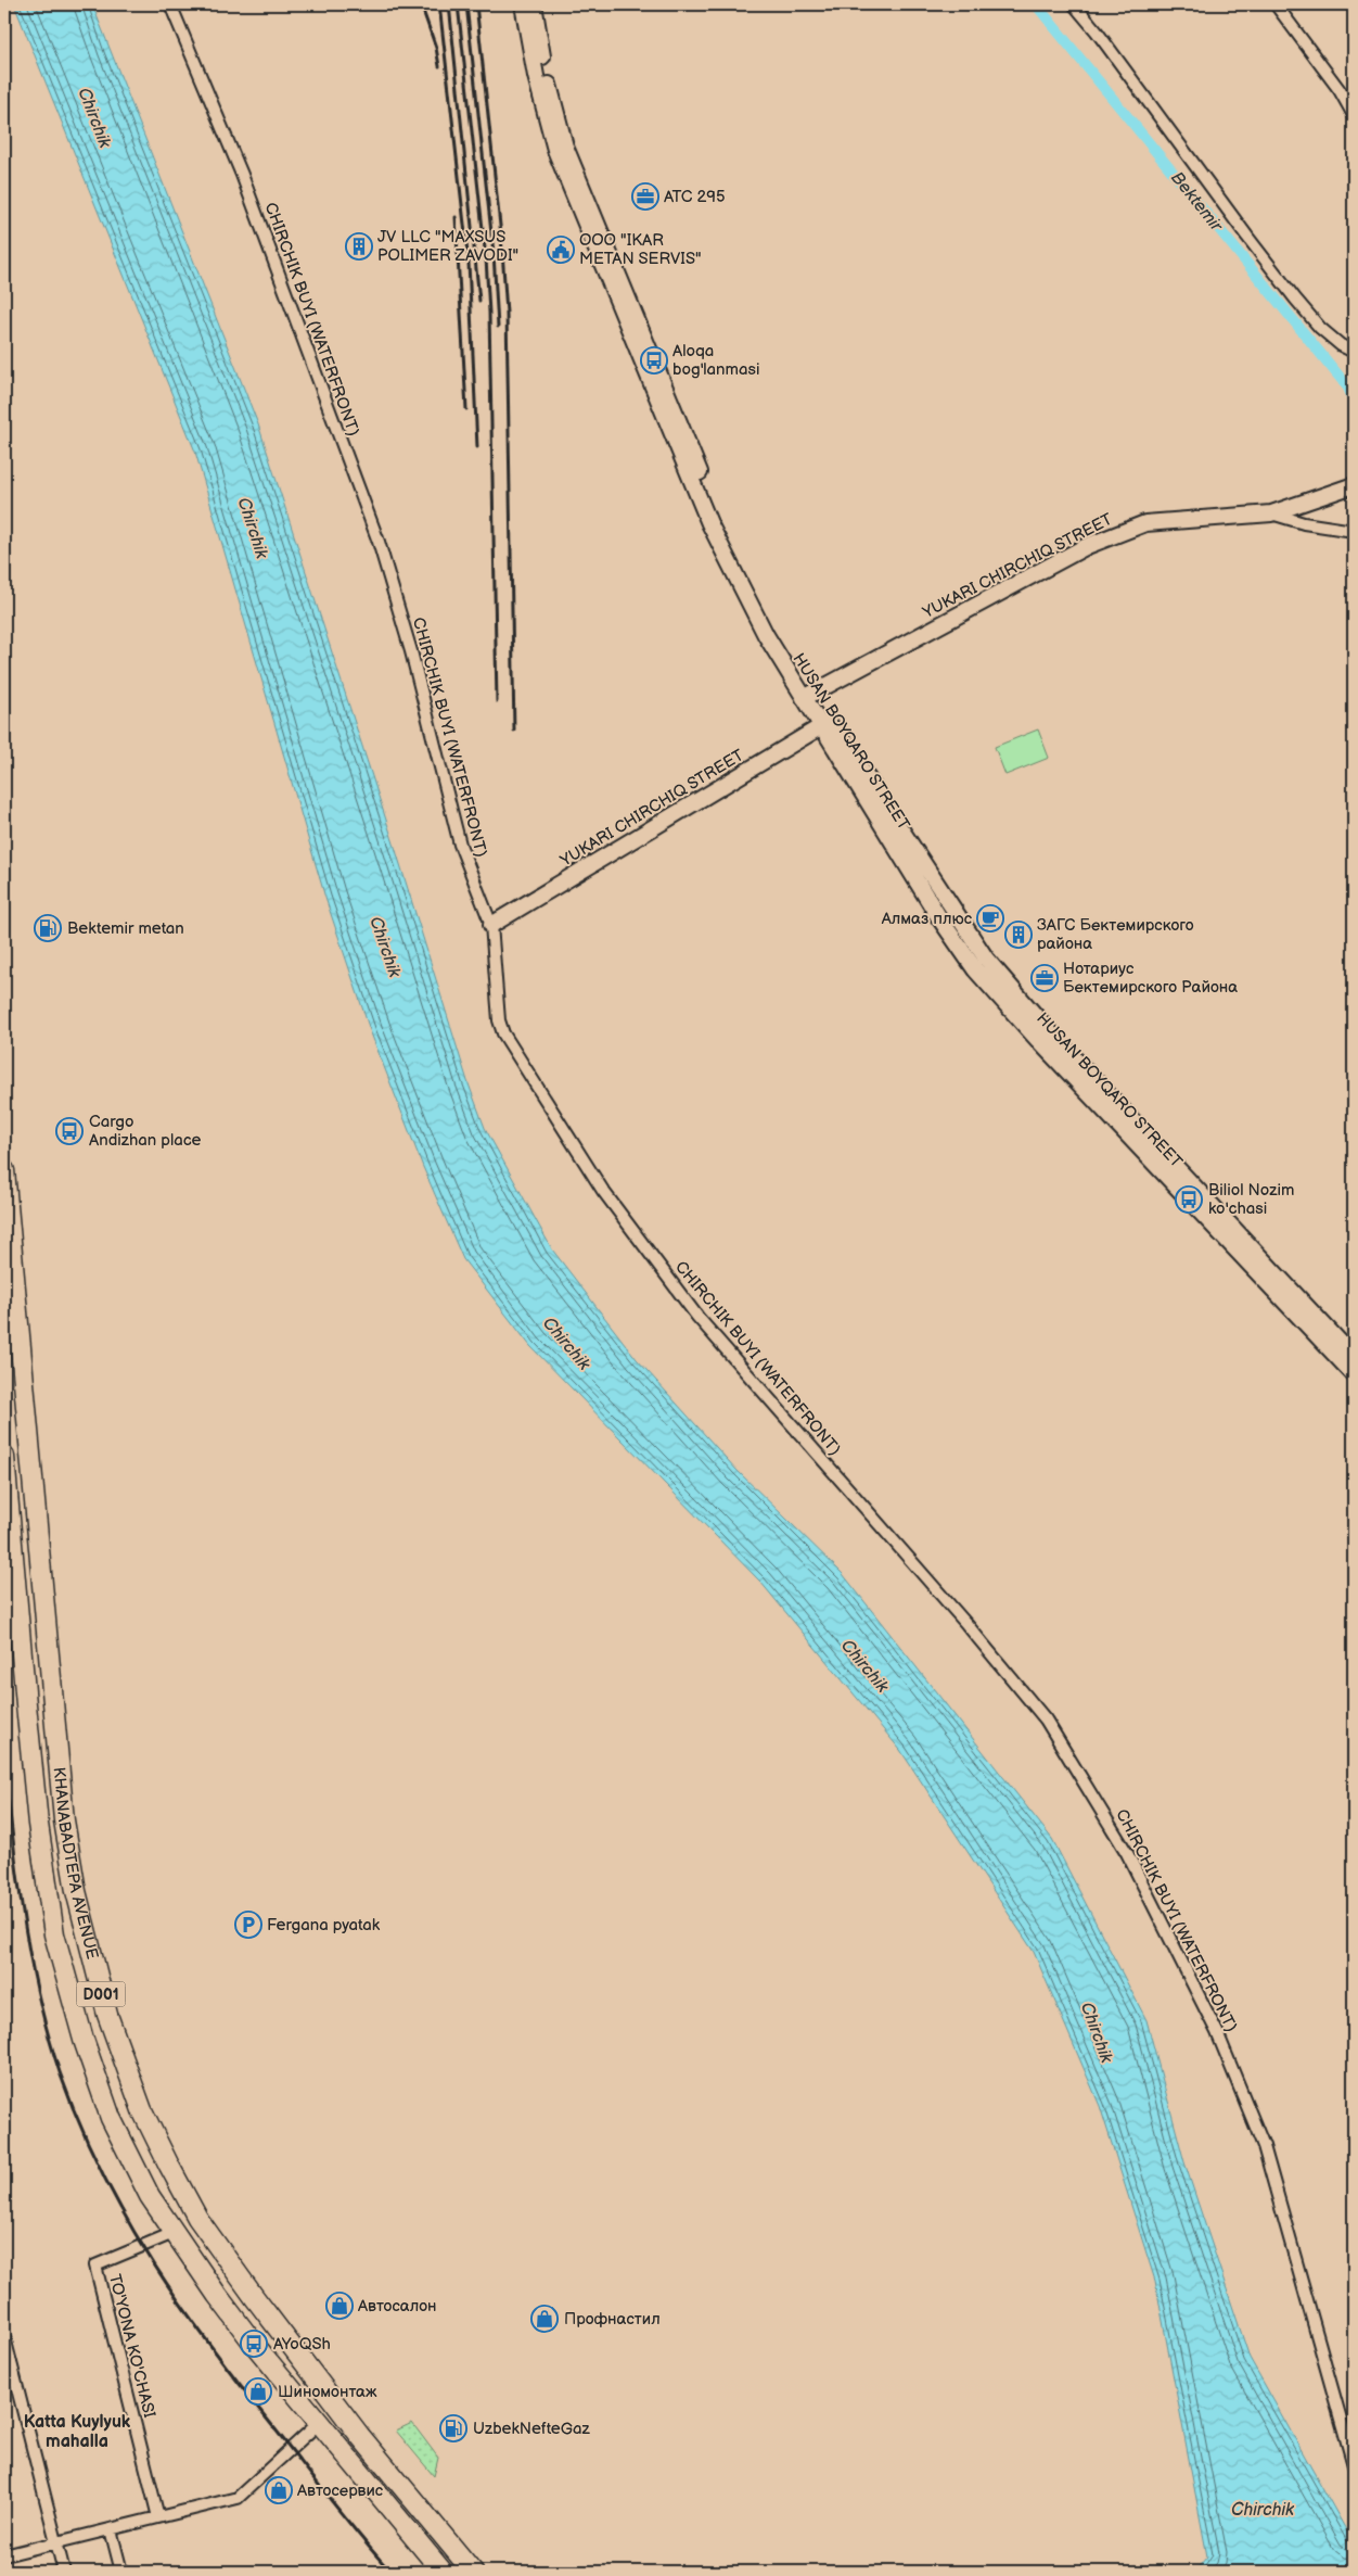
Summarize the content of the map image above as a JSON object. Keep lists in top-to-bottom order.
{
  "streets": {
    "highway": ["KHANABADTEPA AVENUE", "D001"],
    "main road": ["YUKARI CHIRCHIQ STREET", "HUSAN BOYQARO STREET"],
    "street": ["CHIRCHIK BUYI (WATERFRONT)", "TO'YONA KO'CHASI"]
  },
  "crossings": [
    ["CHIRCHIK BUYI (WATERFRONT)", "YUKARI CHIRCHIQ STREET"],
    ["YUKARI CHIRCHIQ STREET", "HUSAN BOYQARO STREET"],
    ["KHANABADTEPA AVENUE", "TO'YONA KO'CHASI"]
  ],
  "districts": ["Katta Kuylyuk mahalla"],
  "water": ["Chirchik", "Bektemir"],
  "places": {
    "office": ["ATC 295", "Нотариус Бектемирского Района"],
    "building": ["JV LLC \"MAXSUS POLIMER ZAVODI\"", "ЗАГС Бектемирского района"],
    "public building": ["OOO \"IKAR METAN SERVIS\""],
    "bus stop": [
      "Aloqa bog'lanmasi",
      "Cargo Andizhan place",
      "Biliol Nozim ko'chasi",
      "AYoQSh"
    ],
    "cafe": ["Алмаз плюс"],
    "fuel station": ["Bektemir metan", "UzbekNefteGaz"],
    "parking": ["Fergana pyatak"],
    "shop": [
      "Автосалон",
      "Профнастил",
      "Шиномонтаж",
      "Автосервис"
    ]
  }
}
